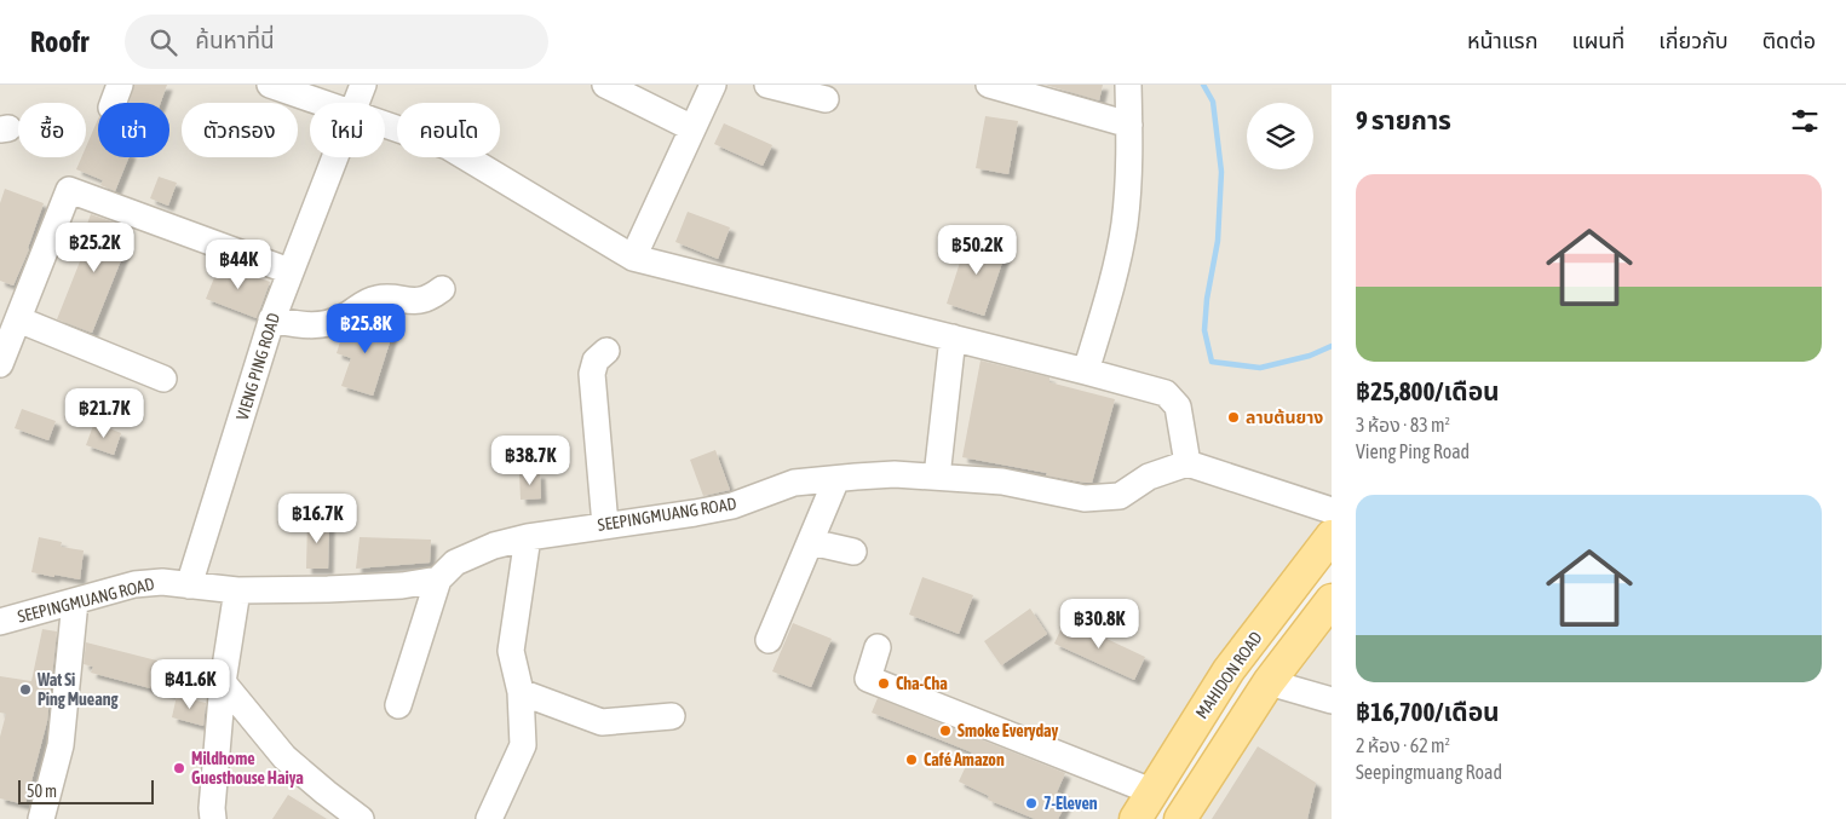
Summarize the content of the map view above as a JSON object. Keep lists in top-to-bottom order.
{
  "streets": {
    "main road": ["MAHIDON ROAD"],
    "street": ["VIENG PING ROAD", "SEEPINGMUANG ROAD"]
  },
  "crossings": [
    ["VIENG PING ROAD", "SEEPINGMUANG ROAD"]
  ],
  "places": [
    "ลาบต้นยาง",
    "Cha-Cha",
    "Wat Si Ping Mueang",
    "Smoke Everyday",
    "Café Amazon",
    "Mildhome Guesthouse Haiya",
    "7-Eleven"
  ],
  "scale_bar": "50 m",
  "page": {
    "header": "Roofr",
    "search": "ค้นหาที่นี่",
    "nav": [
      "หน้าแรก",
      "แผนที่",
      "เกี่ยวกับ",
      "ติดต่อ"
    ],
    "heading": "9 รายการ",
    "chip": [
      "ซื้อ",
      "เช่า",
      "ตัวกรอง",
      "ใหม่",
      "คอนโด"
    ],
    "list": [
      {
        "name": "฿25,800/เดือน",
        "note": "3 ห้อง · 83 m² · Vieng Ping Road"
      },
      {
        "name": "฿16,700/เดือน",
        "note": "2 ห้อง · 62 m² · Seepingmuang Road"
      }
    ],
    "price": [
      "฿25.2K",
      "฿50.2K",
      "฿44K",
      "฿25.8K",
      "฿21.7K",
      "฿38.7K",
      "฿16.7K",
      "฿30.8K",
      "฿41.6K"
    ],
    "scale": "50 m"
  }
}
